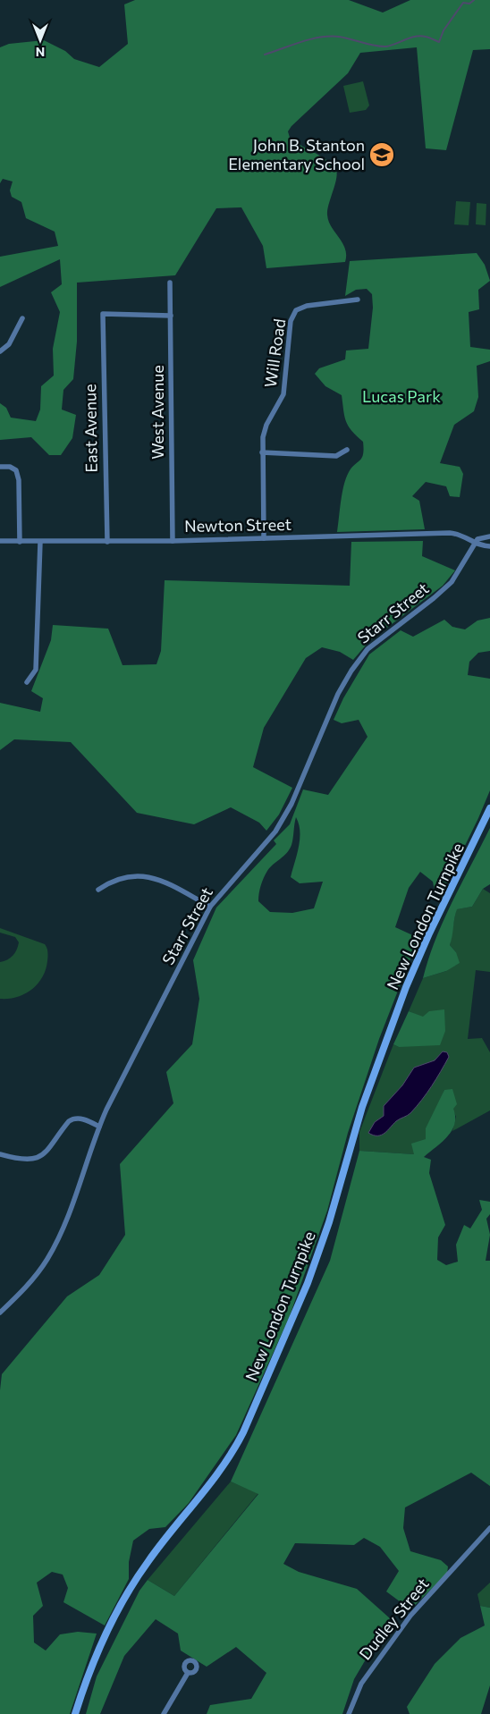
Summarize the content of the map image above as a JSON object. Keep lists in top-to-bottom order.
{
  "streets": {
    "main road": ["New London Turnpike"],
    "street": [
      "Will Road",
      "West Avenue",
      "East Avenue",
      "Newton Street",
      "Starr Street",
      "Dudley Street"
    ]
  },
  "crossings": [
    ["Will Road", "Newton Street"],
    ["West Avenue", "East Avenue"],
    ["West Avenue", "Newton Street"],
    ["East Avenue", "Newton Street"],
    ["Newton Street", "Starr Street"]
  ],
  "parks": ["Lucas Park"],
  "places": {
    "school or university": ["John B. Stanton Elementary School"]
  },
  "north": "bottom"
}
